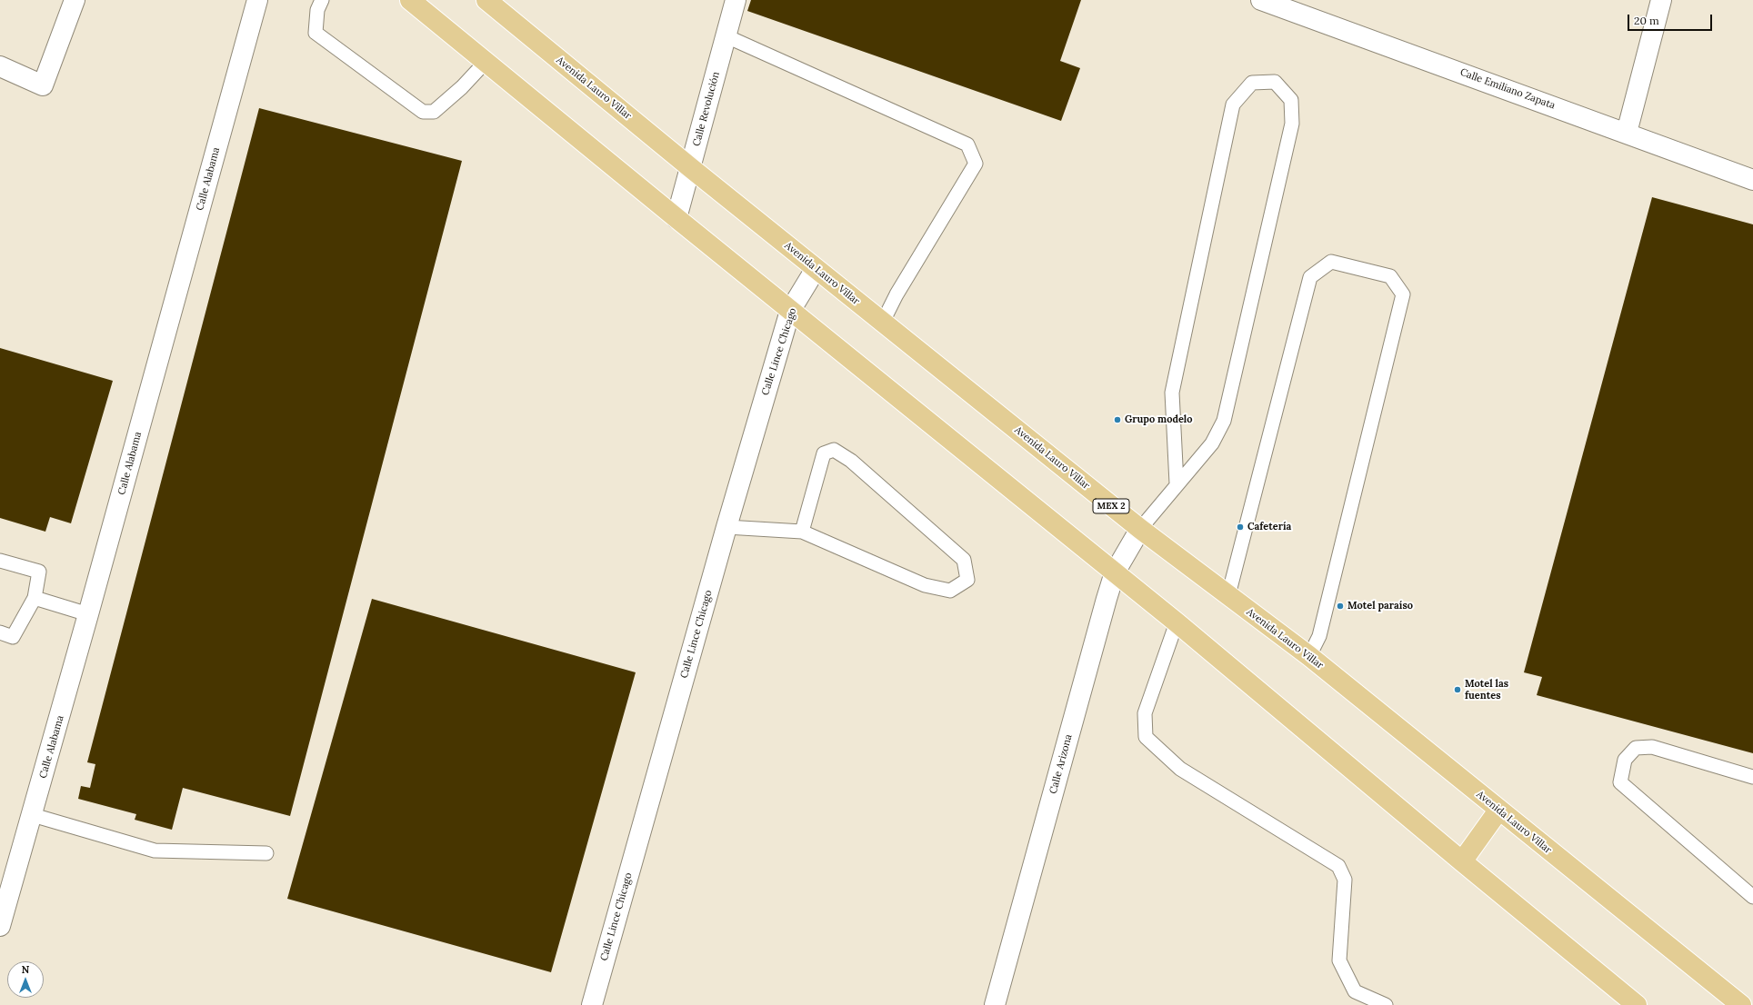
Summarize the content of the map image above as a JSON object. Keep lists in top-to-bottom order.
{
  "streets": {
    "main road": ["Avenida Lauro Villar", "MEX 2"],
    "street": [
      "Calle Emiliano Zapata",
      "Calle Revolución",
      "Calle Alabama",
      "Calle Lince Chicago",
      "Calle Arizona"
    ]
  },
  "crossings": [
    ["Avenida Lauro Villar", "Calle Revolución"],
    ["Avenida Lauro Villar", "Calle Lince Chicago"],
    ["Avenida Lauro Villar", "Calle Arizona"]
  ],
  "places": [
    "Grupo modelo",
    "Cafetería",
    "Motel paraíso",
    "Motel las fuentes"
  ],
  "scale_bar": "20 m",
  "north": "top"
}
